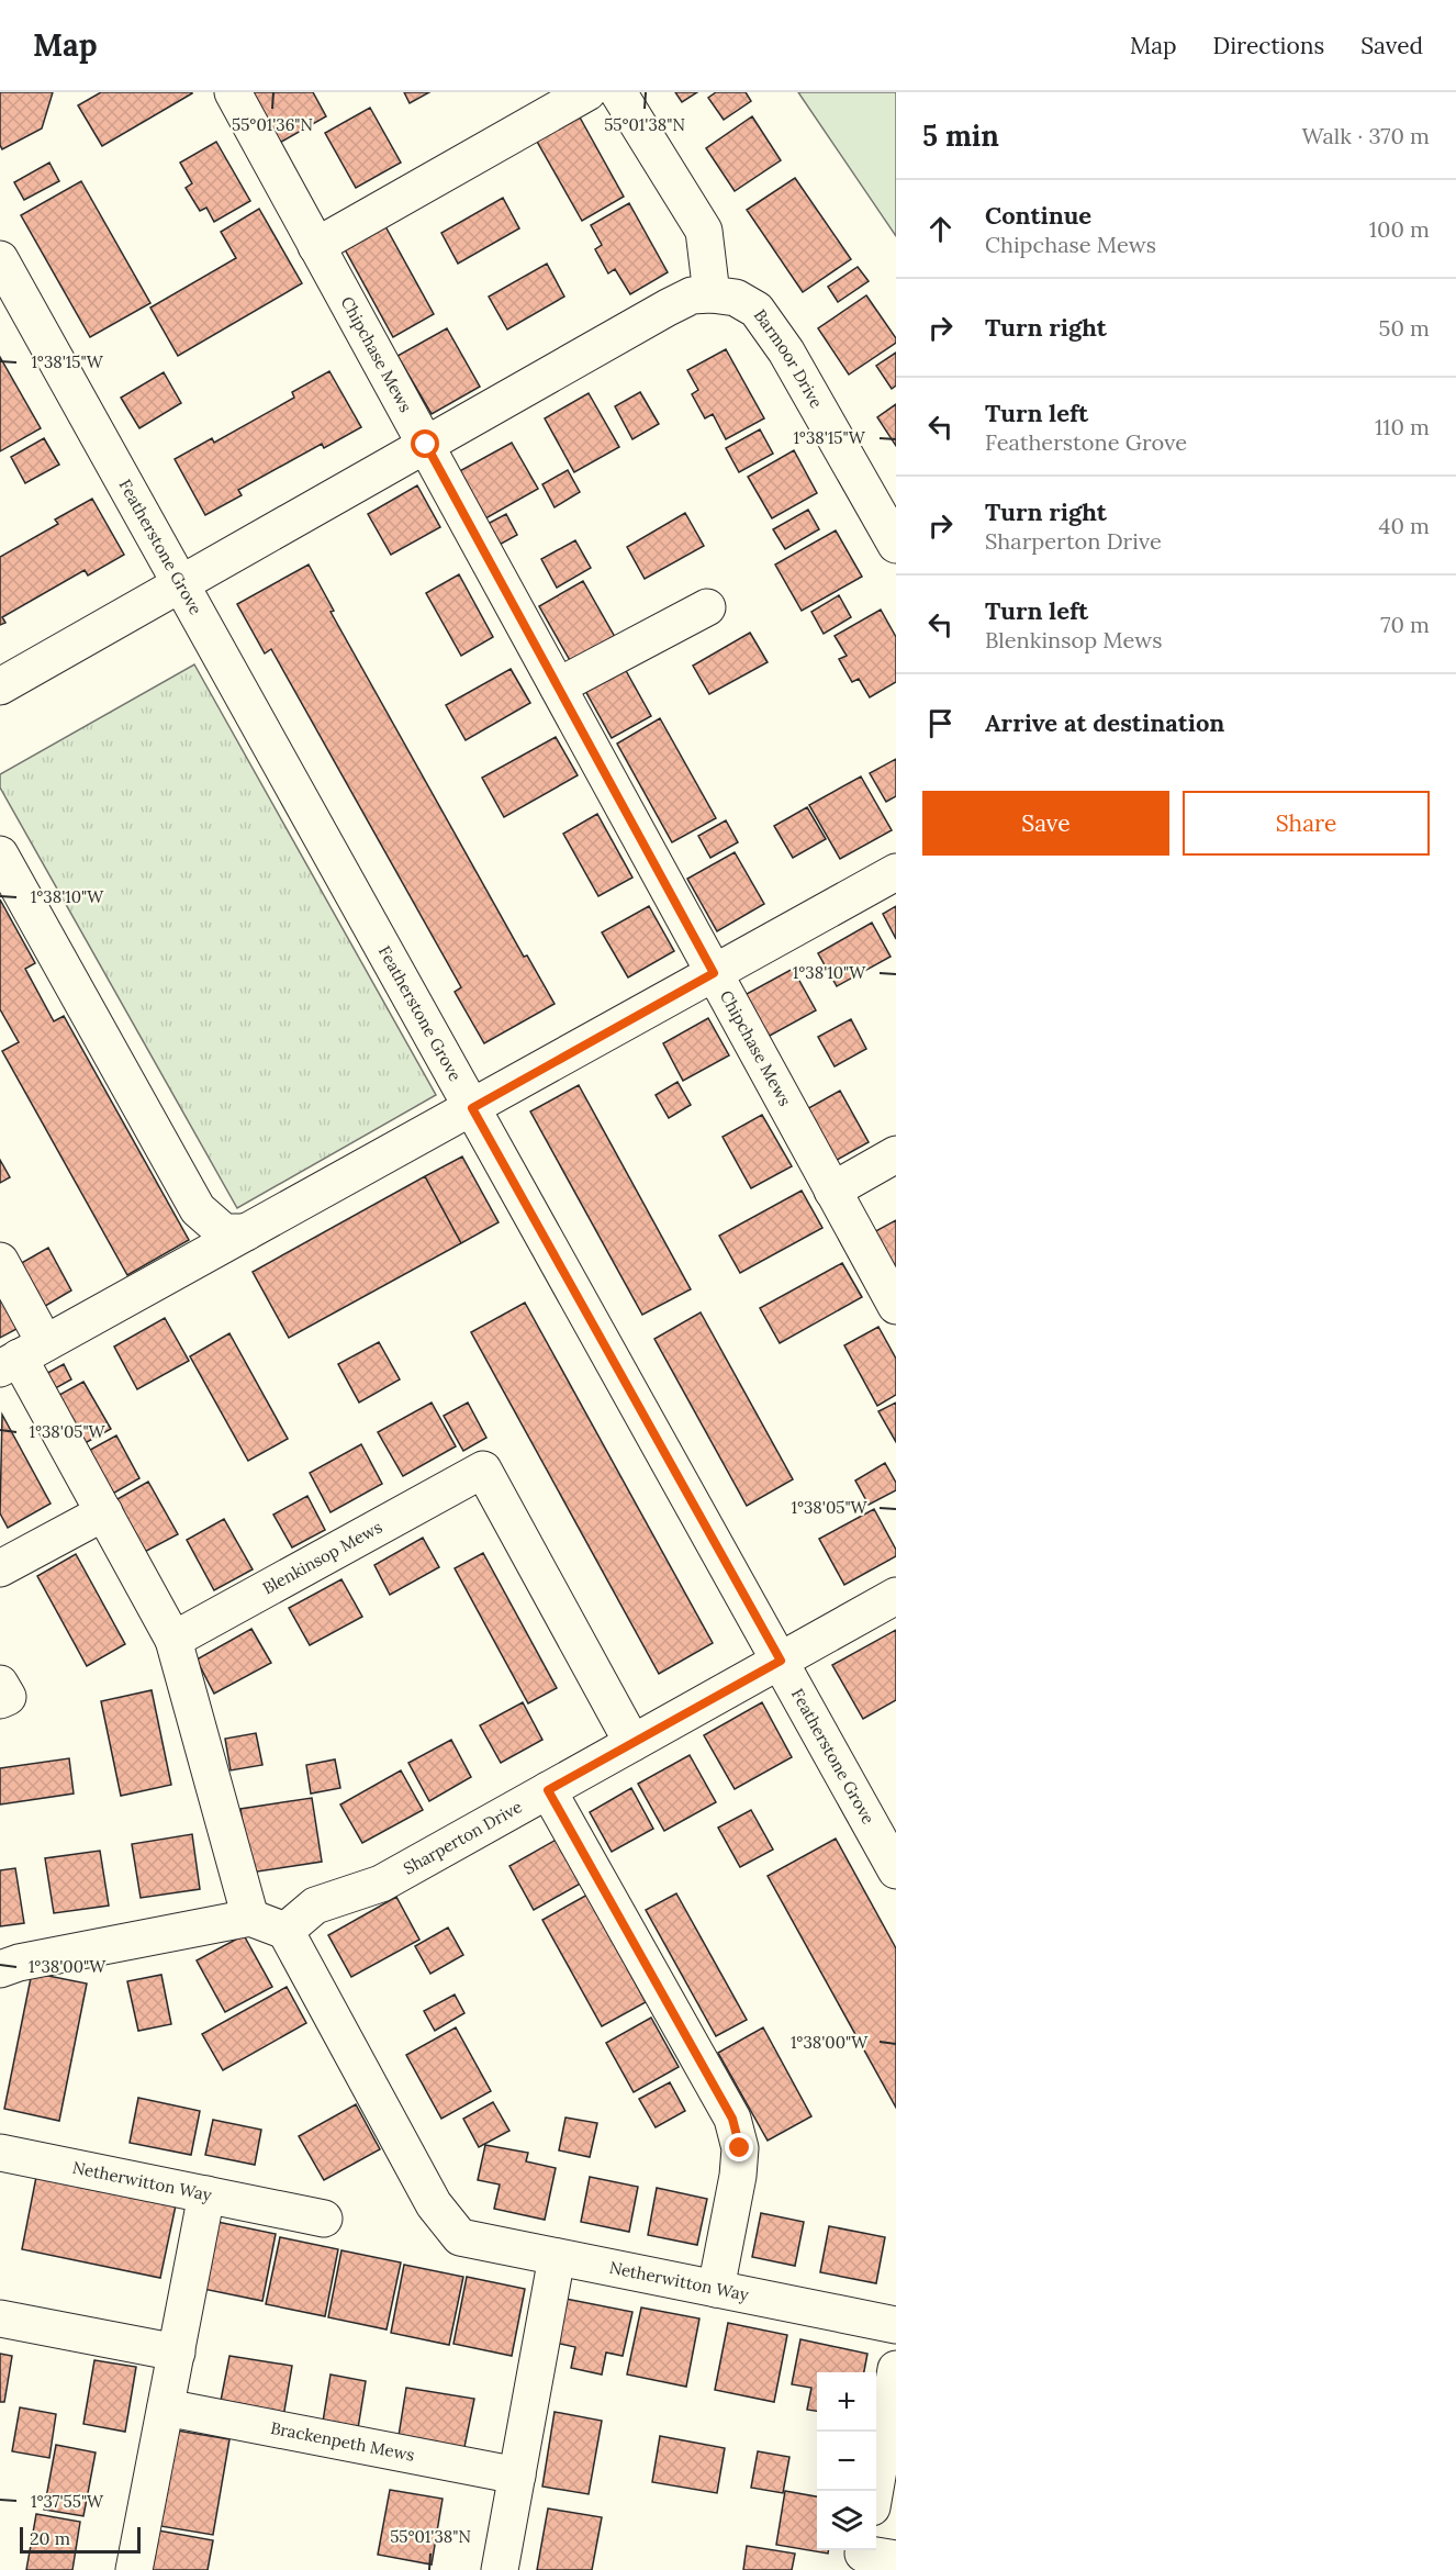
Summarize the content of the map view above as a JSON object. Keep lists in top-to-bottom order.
{
  "streets": {
    "street": [
      "Chipchase Mews",
      "Barmoor Drive",
      "Featherstone Grove",
      "Blenkinsop Mews",
      "Sharperton Drive",
      "Netherwitton Way",
      "Brackenpeth Mews"
    ]
  },
  "crossings": [
    ["Featherstone Grove", "Sharperton Drive"],
    ["Blenkinsop Mews", "Sharperton Drive"],
    ["Sharperton Drive", "Netherwitton Way"]
  ],
  "scale_bar": "20 m",
  "page": {
    "header": "Map",
    "nav": ["Map", "Directions", "Saved"],
    "heading": ["5 min", "Walk · 370 m"],
    "list": [
      ["Continue", "Chipchase Mews", "100 m"],
      ["Turn right", "50 m"],
      ["Turn left", "Featherstone Grove", "110 m"],
      ["Turn right", "Sharperton Drive", "40 m"],
      ["Turn left", "Blenkinsop Mews", "70 m"],
      "Arrive at destination"
    ],
    "buttons": ["Save", "Share"],
    "map_buttons": ["+", "−"],
    "scale": "20 m"
  },
  "coordinates": [
    "55°01'36\"N",
    "55°01'38\"N",
    "1°38'15\"W",
    "1°38'10\"W",
    "1°38'05\"W",
    "1°38'00\"W",
    "1°37'55\"W"
  ]
}
